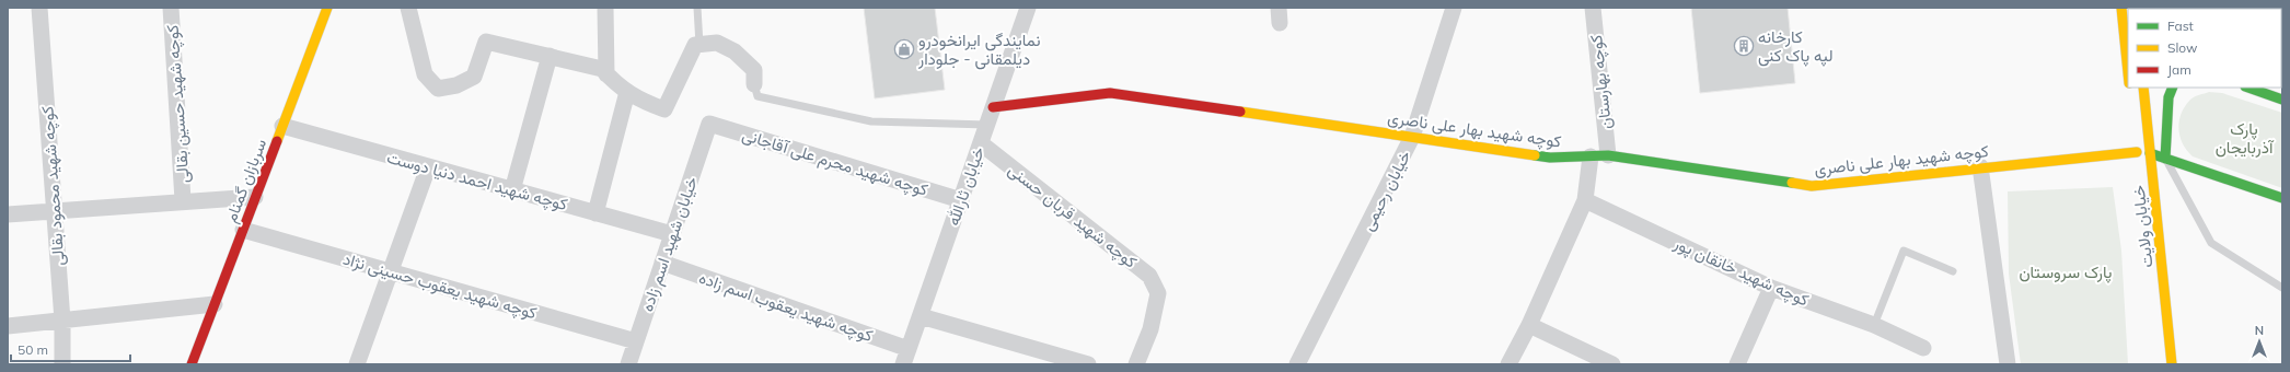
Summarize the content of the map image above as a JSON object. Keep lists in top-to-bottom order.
{
  "streets": {
    "street": [
      "کوچه بهارستان",
      "کوچه شهید حسین بقالی",
      "کوچه شهید بهار علی ناصری",
      "کوچه شهید محرم علی آقاجانی",
      "سربازان گمنام",
      "کوچه شهید احمد دنیا دوست",
      "کوچه شهید محمود بقالی",
      "خیابان ثارالله",
      "خیابان رحیمی",
      "کوچه شهید قربان حسنی",
      "خیابان ولایت",
      "خیابان شهید اسم زاده",
      "کوچه شهید خانقان پور",
      "کوچه شهید یعقوب حسینی نژاد",
      "کوچه شهید یعقوب اسم زاده"
    ]
  },
  "crossings": [
    ["کوچه بهارستان", "کوچه شهید بهار علی ناصری"],
    ["کوچه شهید بهار علی ناصری", "خیابان ثارالله"],
    ["کوچه شهید بهار علی ناصری", "خیابان رحیمی"],
    ["کوچه شهید محرم علی آقاجانی", "خیابان ثارالله"],
    ["کوچه شهید محرم علی آقاجانی", "خیابان شهید اسم زاده"],
    ["سربازان گمنام", "کوچه شهید احمد دنیا دوست"],
    ["سربازان گمنام", "کوچه شهید یعقوب حسینی نژاد"],
    ["کوچه شهید احمد دنیا دوست", "خیابان شهید اسم زاده"],
    ["خیابان ثارالله", "کوچه شهید قربان حسنی"],
    ["خیابان ثارالله", "کوچه شهید یعقوب اسم زاده"],
    ["خیابان شهید اسم زاده", "کوچه شهید یعقوب حسینی نژاد"],
    ["خیابان شهید اسم زاده", "کوچه شهید یعقوب اسم زاده"]
  ],
  "parks": ["پارک آذربایجان", "پارک سروستان"],
  "places": {
    "building": ["کارخانه لپه پاک کنی"],
    "shop": ["نمایندگی ایرانخودرو دیلمقانی - جلودار"]
  },
  "legend": ["Fast", "Slow", "Jam"],
  "scale_bar": "50 m",
  "north": "top"
}
